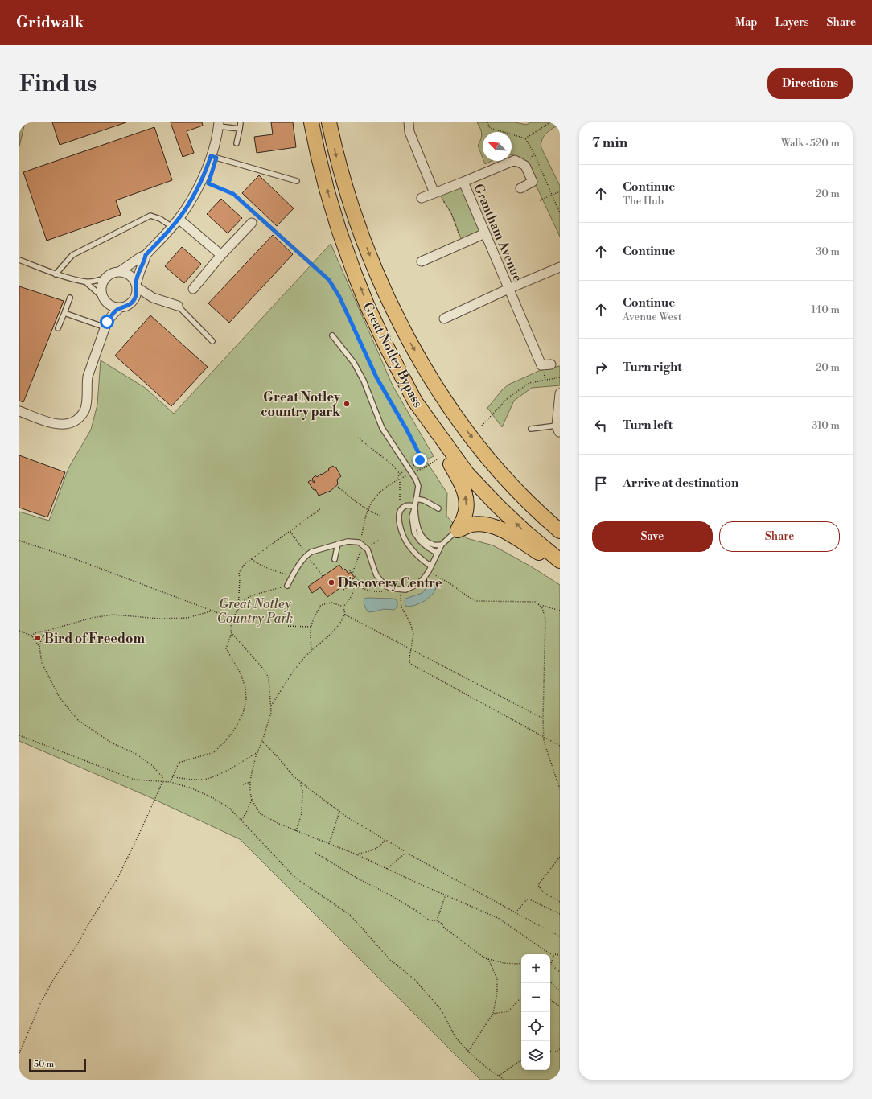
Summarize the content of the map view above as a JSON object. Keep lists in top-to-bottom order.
{
  "streets": {
    "highway": ["Great Notley Bypass"],
    "street": ["Grantham Avenue"]
  },
  "parks": ["Great Notley Country Park"],
  "places": ["Great Notley country park", "Discovery Centre", "Bird of Freedom"],
  "scale_bar": "50 m",
  "north": "top left",
  "page": {
    "header": "Gridwalk",
    "nav": ["Map", "Layers", "Share"],
    "buttons": [
      "Directions",
      ["Save", "Share"]
    ],
    "title": "Find us",
    "heading": ["7 min", "Walk · 520 m"],
    "list": [
      ["Continue", "The Hub", "20 m"],
      ["Continue", "30 m"],
      ["Continue", "Avenue West", "140 m"],
      ["Turn right", "20 m"],
      ["Turn left", "310 m"],
      "Arrive at destination"
    ],
    "map_buttons": ["+", "−"],
    "scale": "50 m"
  }
}
